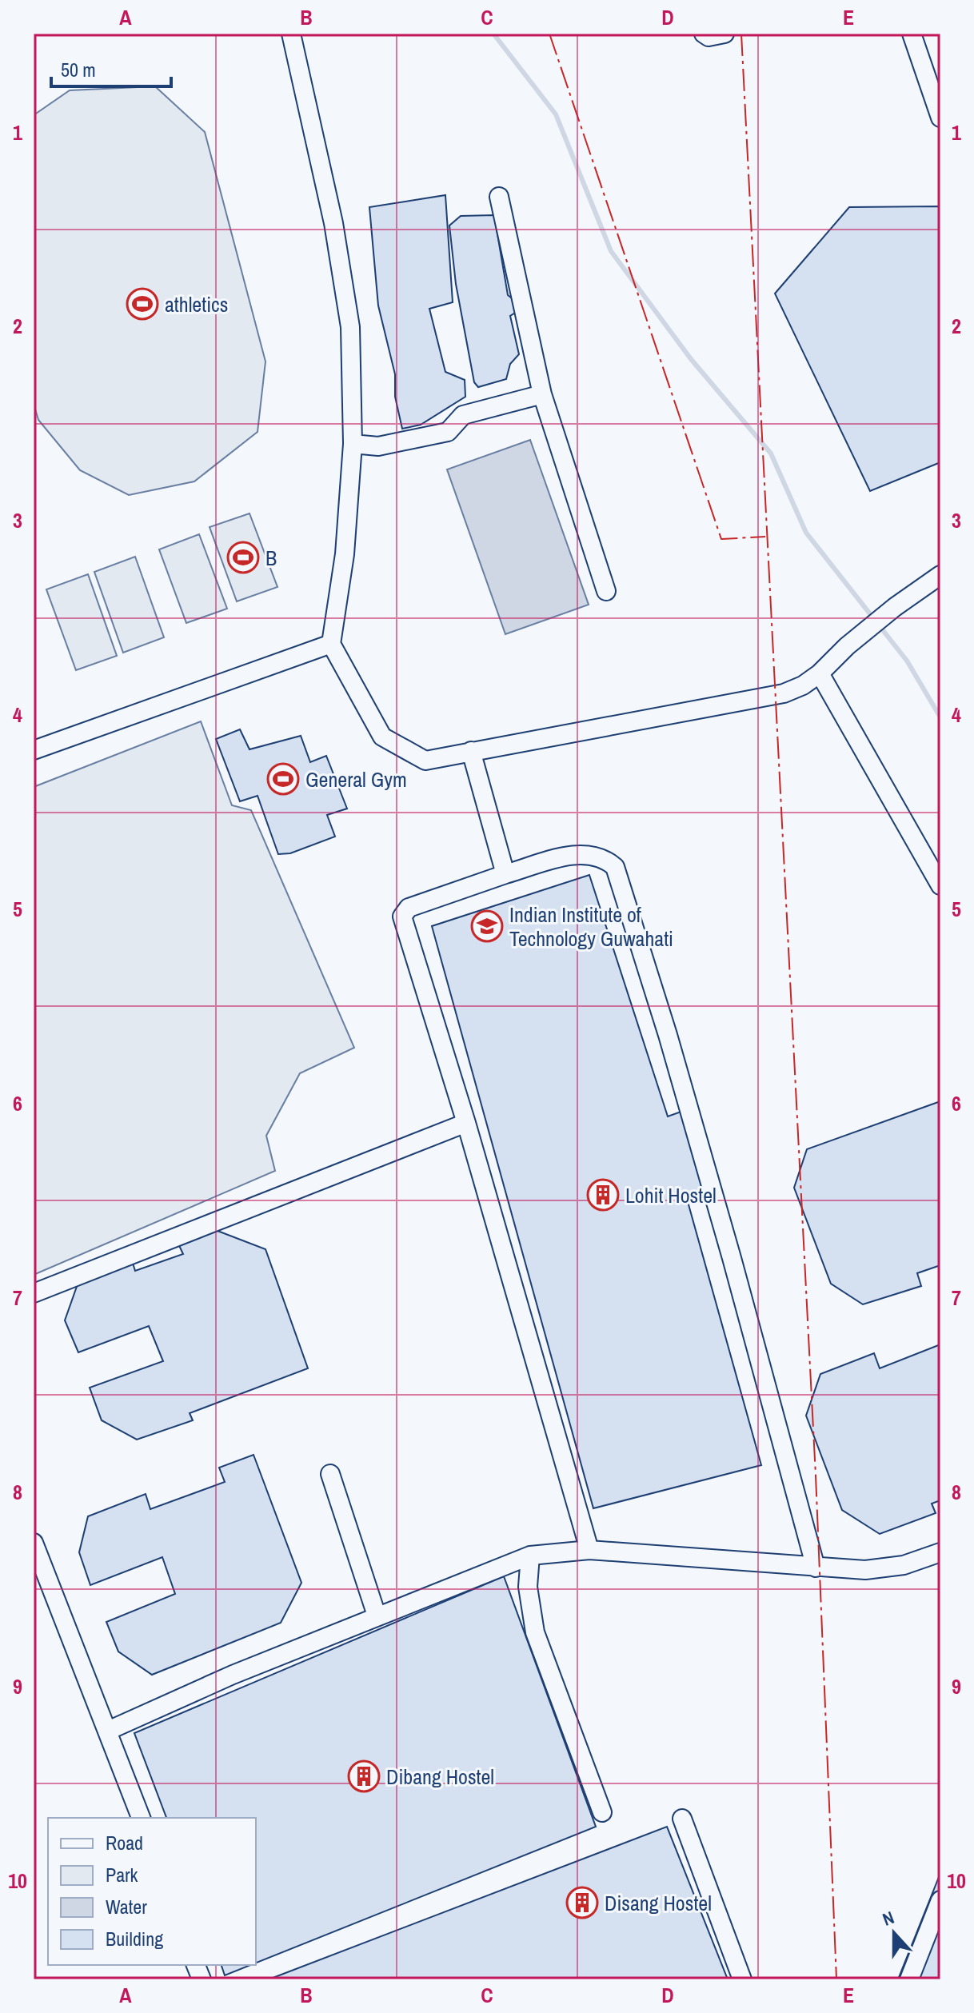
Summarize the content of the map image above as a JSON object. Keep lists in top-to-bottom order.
{
  "places": {
    "sports": ["athletics", "B", "General Gym"],
    "school or university": ["Indian Institute of Technology Guwahati"],
    "building": ["Lohit Hostel", "Dibang Hostel", "Disang Hostel"]
  },
  "legend": [
    "Road",
    "Park",
    "Water",
    "Building"
  ],
  "scale_bar": "50 m",
  "north": "top",
  "grid": {
    "columns": [
      "A",
      "B",
      "C",
      "D",
      "E"
    ],
    "rows": [
      "1",
      "2",
      "3",
      "4",
      "5",
      "6",
      "7",
      "8",
      "9",
      "10"
    ]
  }
}
